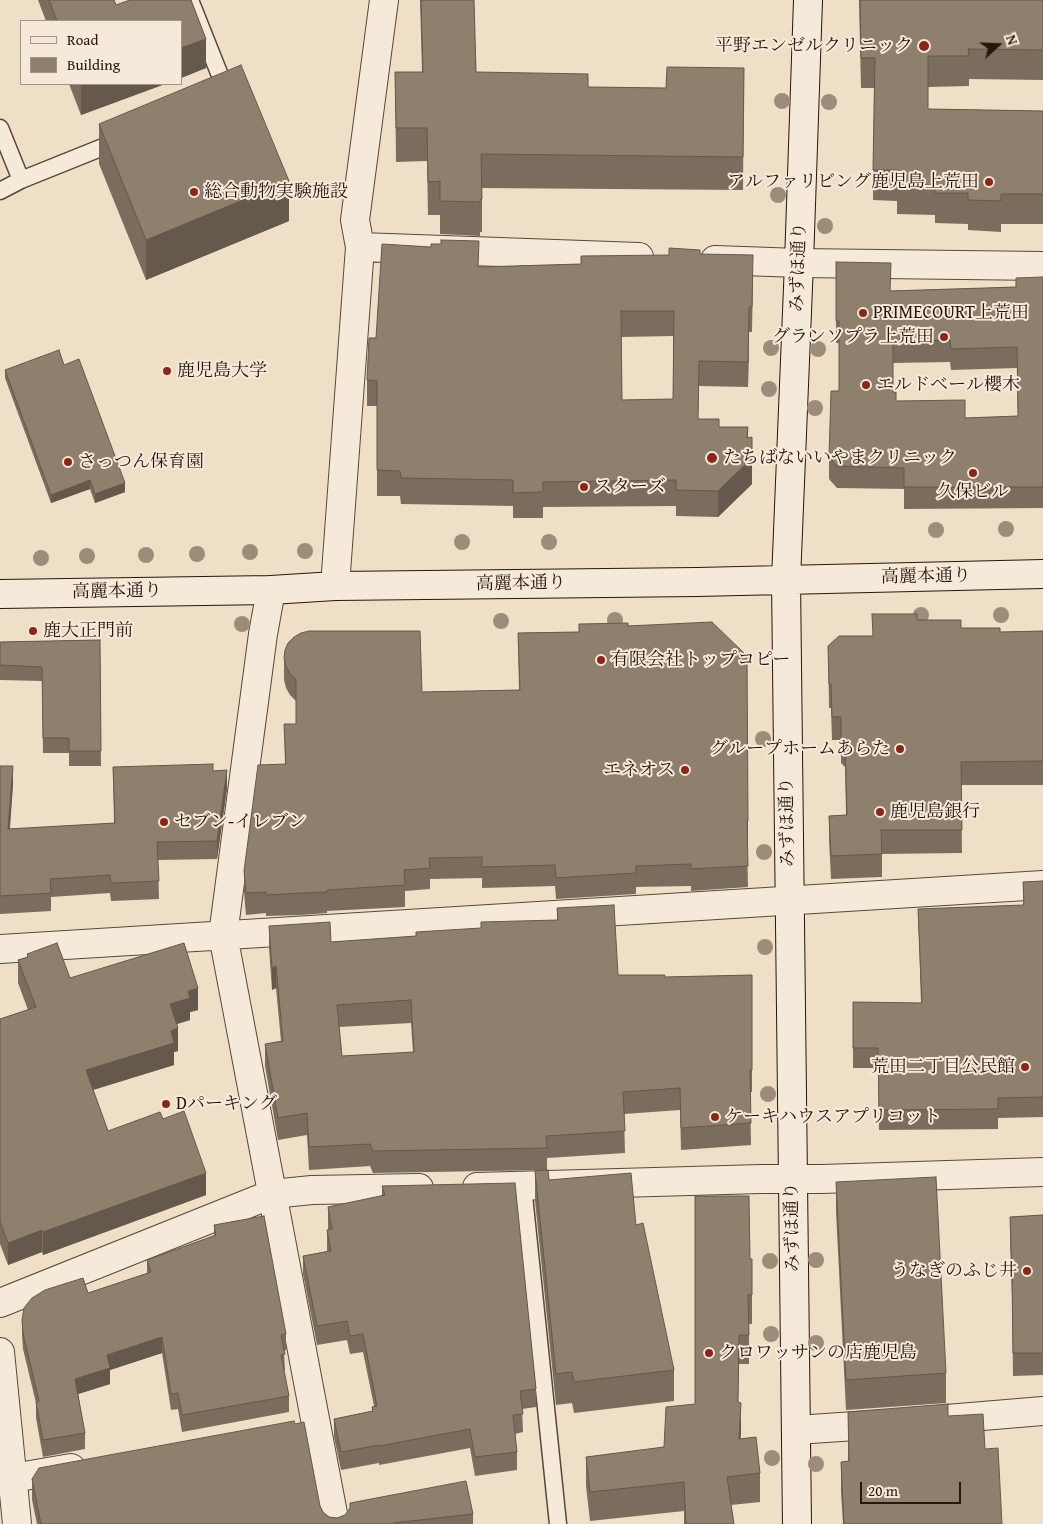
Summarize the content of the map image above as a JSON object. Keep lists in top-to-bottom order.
{
  "streets": {
    "street": ["みずほ通り", "高麗本通り"]
  },
  "crossings": [
    ["みずほ通り", "高麗本通り"]
  ],
  "places": [
    "平野エンゼルクリニック",
    "アルファリビング鹿児島上荒田",
    "総合動物実験施設",
    "PRIMECOURT上荒田",
    "グランソプラ上荒田",
    "鹿児島大学",
    "エルドベール櫻木",
    "たちばないいやまクリニック",
    "さっつん保育園",
    "久保ビル",
    "スターズ",
    "鹿大正門前",
    "有限会社トップコピー",
    "グループホームあらた",
    "エネオス",
    "鹿児島銀行",
    "セブン-イレブン",
    "荒田二丁目公民館",
    "Dパーキング",
    "ケーキハウスアプリコット",
    "うなぎのふじ井",
    "クロワッサンの店鹿児島"
  ],
  "legend": ["Road", "Building"],
  "scale_bar": "20 m",
  "north": "right"
}
